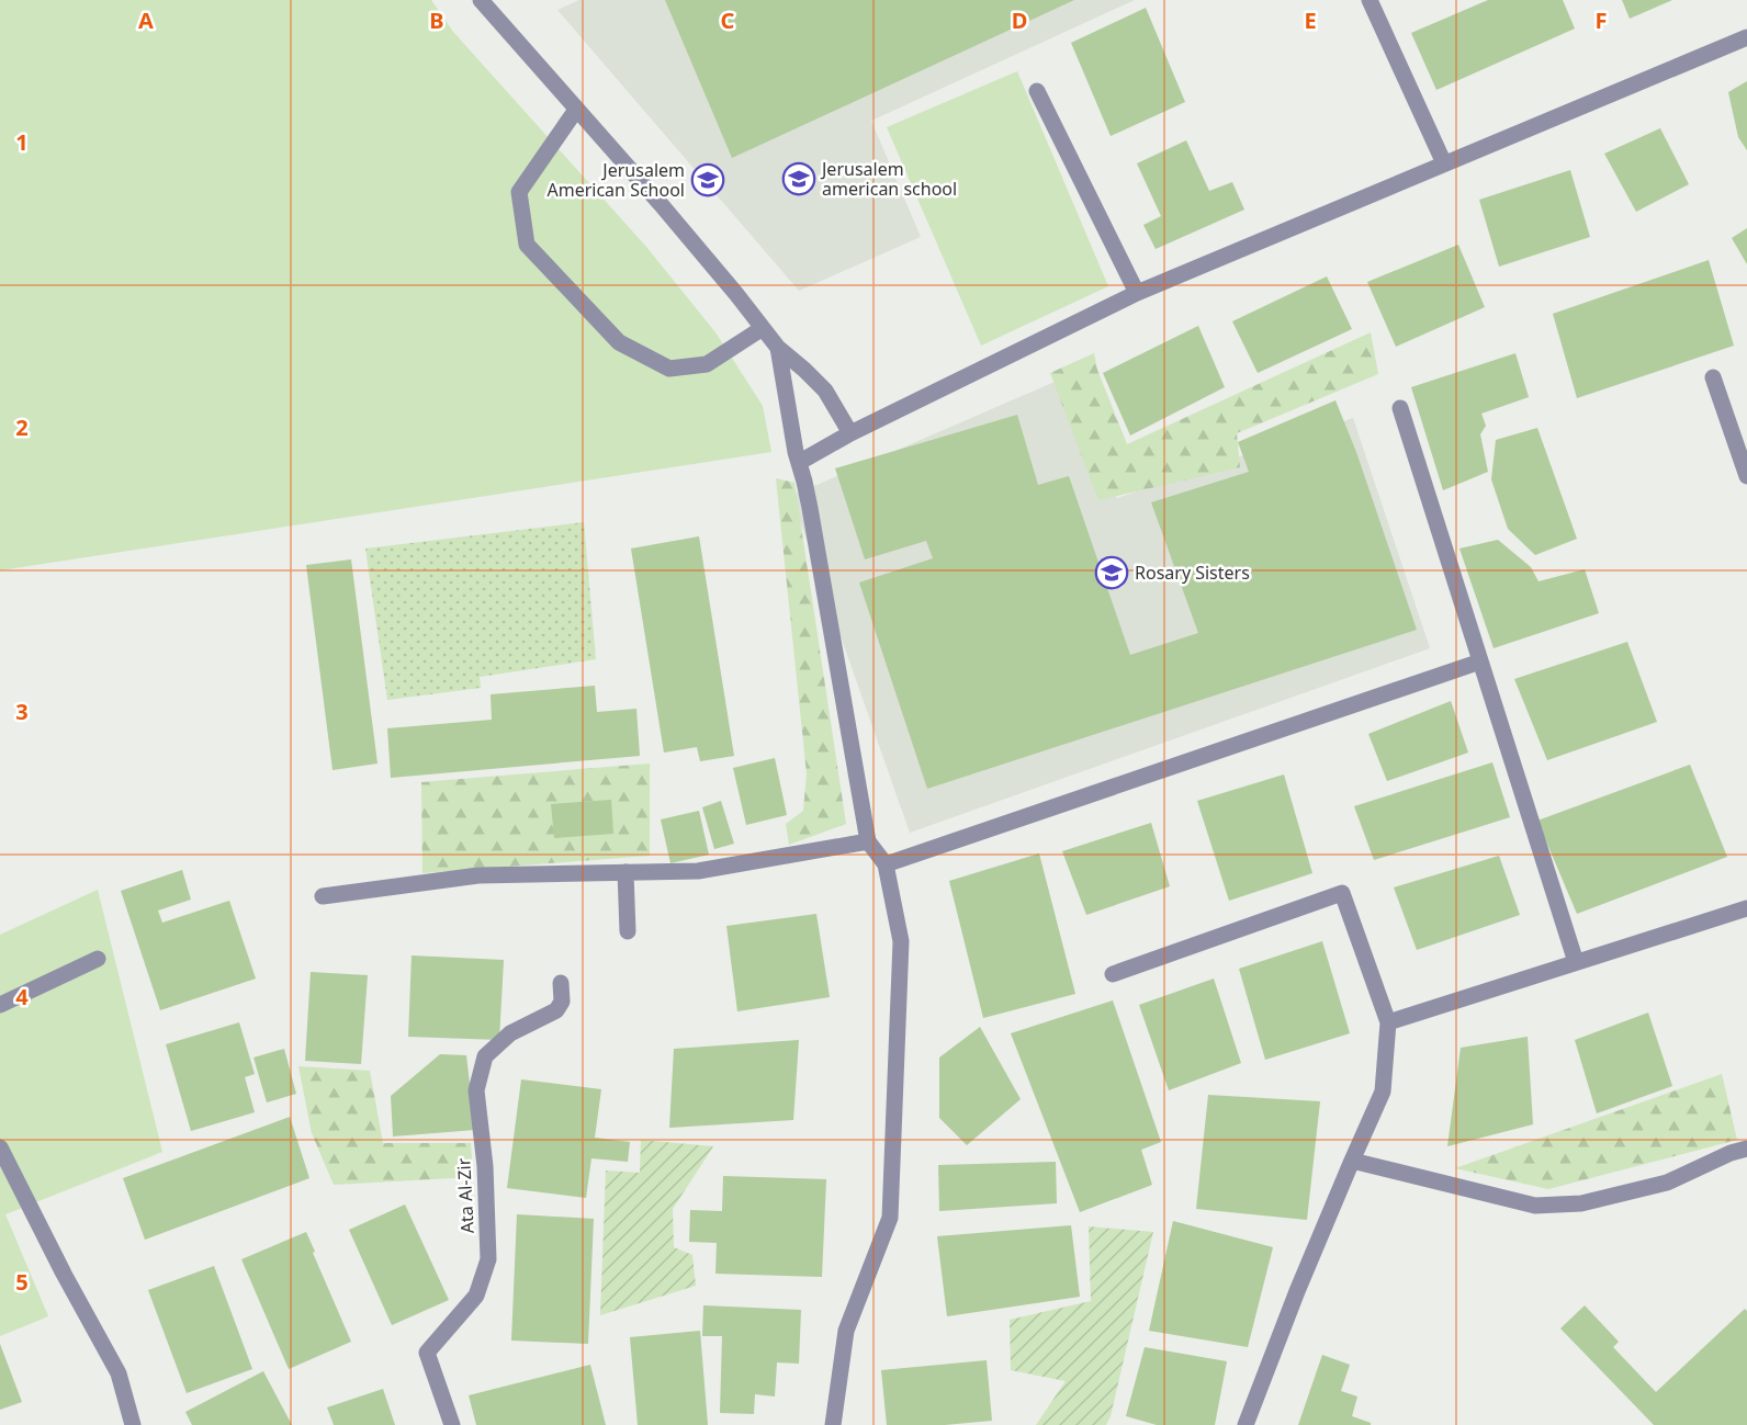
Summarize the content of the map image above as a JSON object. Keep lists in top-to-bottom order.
{
  "streets": {
    "street": ["Ata Al-Zir"]
  },
  "places": {
    "school or university": ["Jerusalem american school", "Jerusalem American School", "Rosary Sisters"]
  },
  "grid": {
    "columns": [
      "A",
      "B",
      "C",
      "D",
      "E",
      "F"
    ],
    "rows": [
      "1",
      "2",
      "3",
      "4",
      "5"
    ]
  }
}
